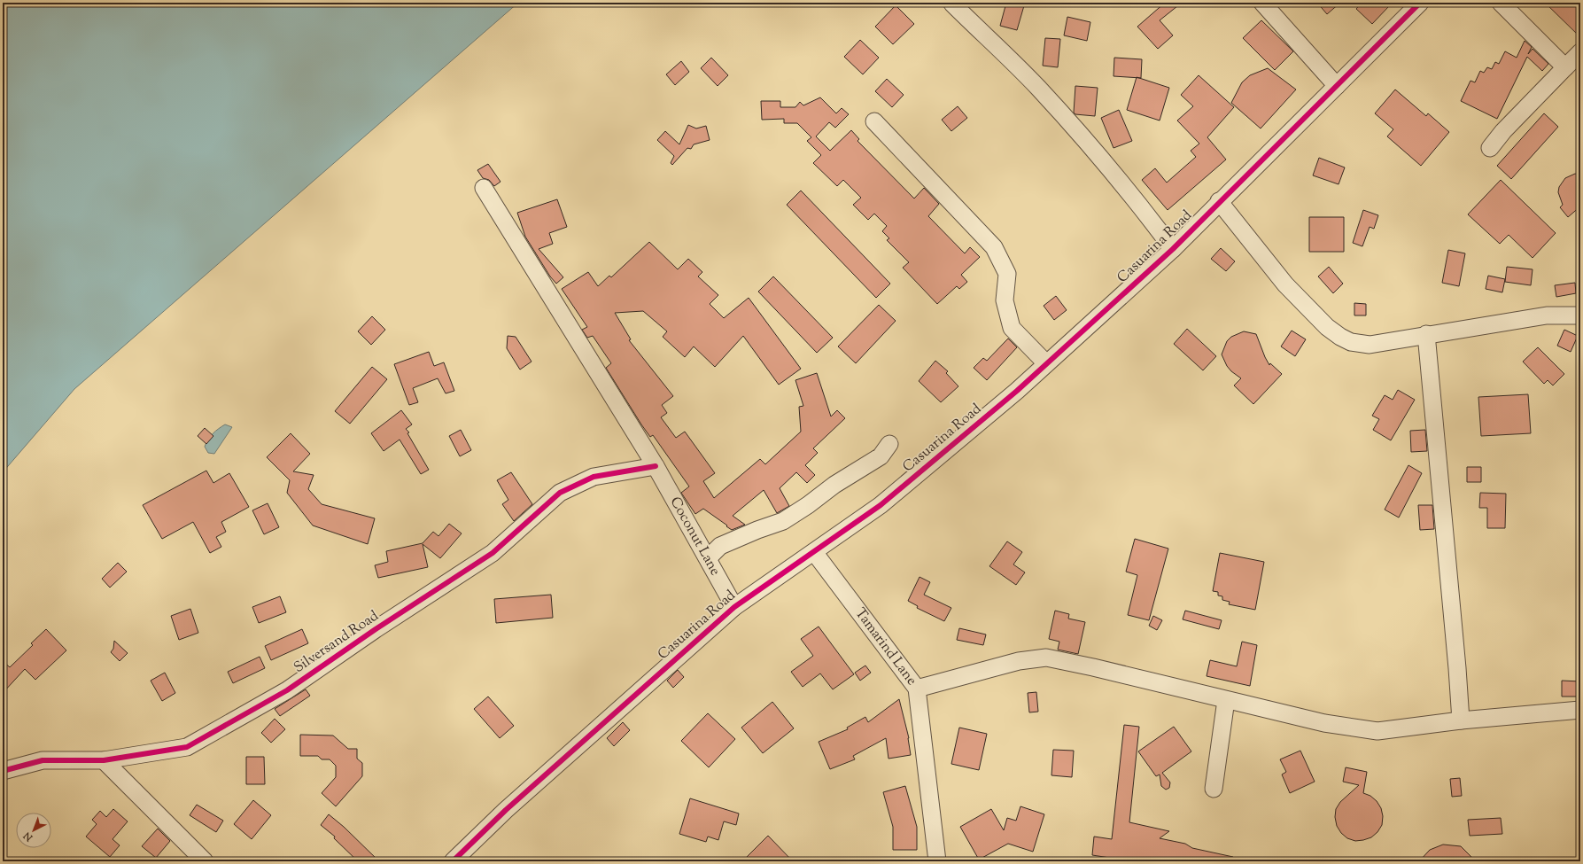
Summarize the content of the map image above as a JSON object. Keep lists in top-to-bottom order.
{
  "streets": {
    "street": [
      "Casuarina Road",
      "Coconut Lane",
      "Silversand Road",
      "Tamarind Lane"
    ]
  },
  "crossings": [
    ["Casuarina Road", "Coconut Lane"],
    ["Casuarina Road", "Tamarind Lane"],
    ["Coconut Lane", "Silversand Road"]
  ],
  "north": "bottom left"
}
